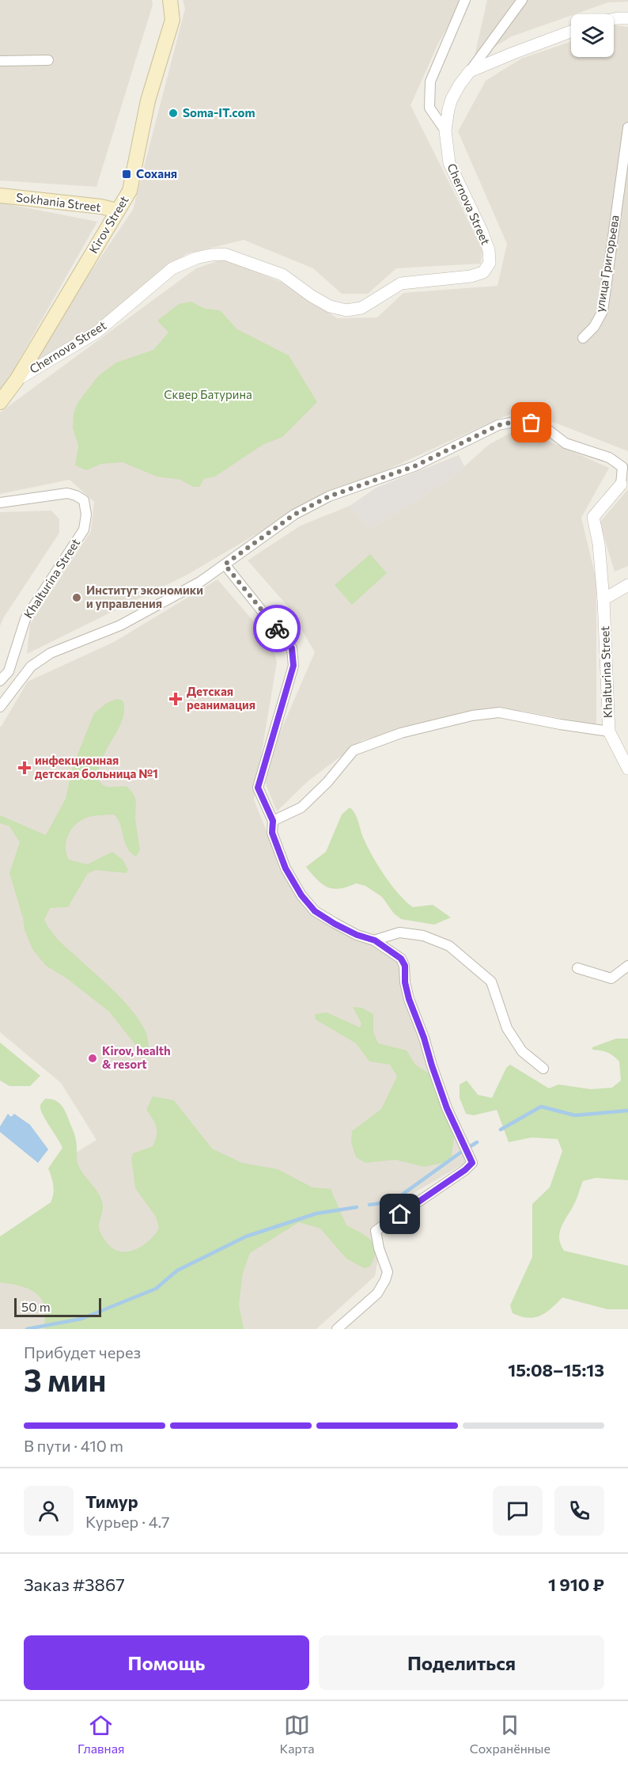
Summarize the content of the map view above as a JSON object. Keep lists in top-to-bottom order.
{
  "streets": {
    "main road": ["Sokhania Street", "Kirov Street"],
    "street": ["Chernova Street", "улица Григорьева", "Khalturina Street"]
  },
  "crossings": [
    ["Sokhania Street", "Kirov Street"],
    ["Chernova Street", "Kirov Street"]
  ],
  "parks": ["Сквер Батурина"],
  "places": {
    "other": ["Soma-IT.com", "Институт экономики и управления", "Kirov, health & resort"],
    "transit": ["Соханя"],
    "health": ["Детская реанимация", "инфекционная детская больница №1"]
  },
  "scale_bar": "50 m",
  "page": {
    "scale": "50 m",
    "heading": ["3 мин", "Прибудет через", "15:08–15:13"],
    "panel": [
      "Тимур",
      "Курьер · 4.7",
      "Заказ #3867",
      "1 910 ₽"
    ],
    "bar": "В пути · 410 m",
    "buttons": ["Помощь", "Поделиться"],
    "tabs": ["Главная", "Карта", "Сохранённые"]
  }
}
